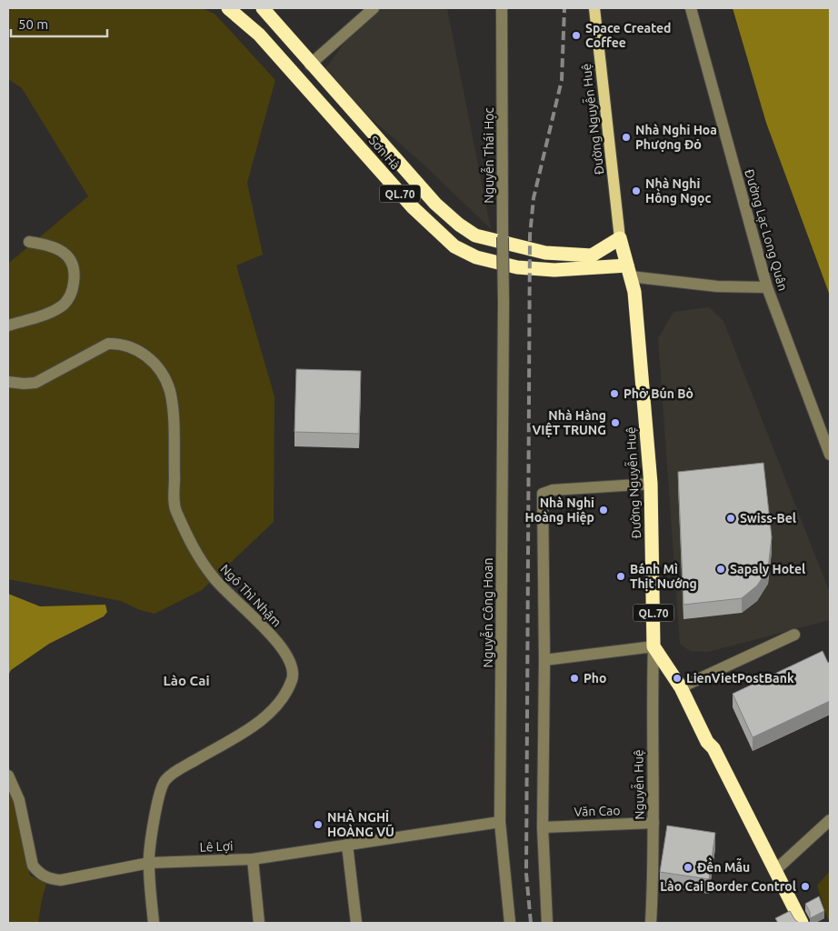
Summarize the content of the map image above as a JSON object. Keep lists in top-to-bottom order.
{
  "streets": {
    "highway": ["Đường Nguyễn Huệ", "Sơn Hà", "QL.70"],
    "street": [
      "Nguyễn Thái Học",
      "Đường Lạc Long Quân",
      "Ngô Thì Nhậm",
      "Nguyễn Công Hoan",
      "Nguyễn Huệ",
      "Văn Cao",
      "Lê Lợi"
    ]
  },
  "crossings": [
    ["Đường Nguyễn Huệ", "Sơn Hà"],
    ["Đường Nguyễn Huệ", "Nguyễn Huệ"],
    ["Nguyễn Thái Học", "Nguyễn Công Hoan"],
    ["Ngô Thì Nhậm", "Lê Lợi"],
    ["Nguyễn Công Hoan", "Lê Lợi"],
    ["Nguyễn Huệ", "Văn Cao"]
  ],
  "districts": ["Lào Cai"],
  "places": [
    "Space Created Coffee",
    "Nhà Nghỉ Hoa Phượng Đỏ",
    "Nhà Nghỉ Hồng Ngọc",
    "Phở Bún Bò",
    "Nhà Hàng VIỆT TRUNG",
    "Nhà Nghỉ Hoàng Hiệp",
    "Swiss-Bel",
    "Sapaly Hotel",
    "Bánh Mì Thịt Nướng",
    "Pho",
    "LienVietPostBank",
    "NHÀ NGHỈ HOÀNG VŨ",
    "Đền Mẫu",
    "Lào Cai Border Control"
  ],
  "scale_bar": "50 m"
}
